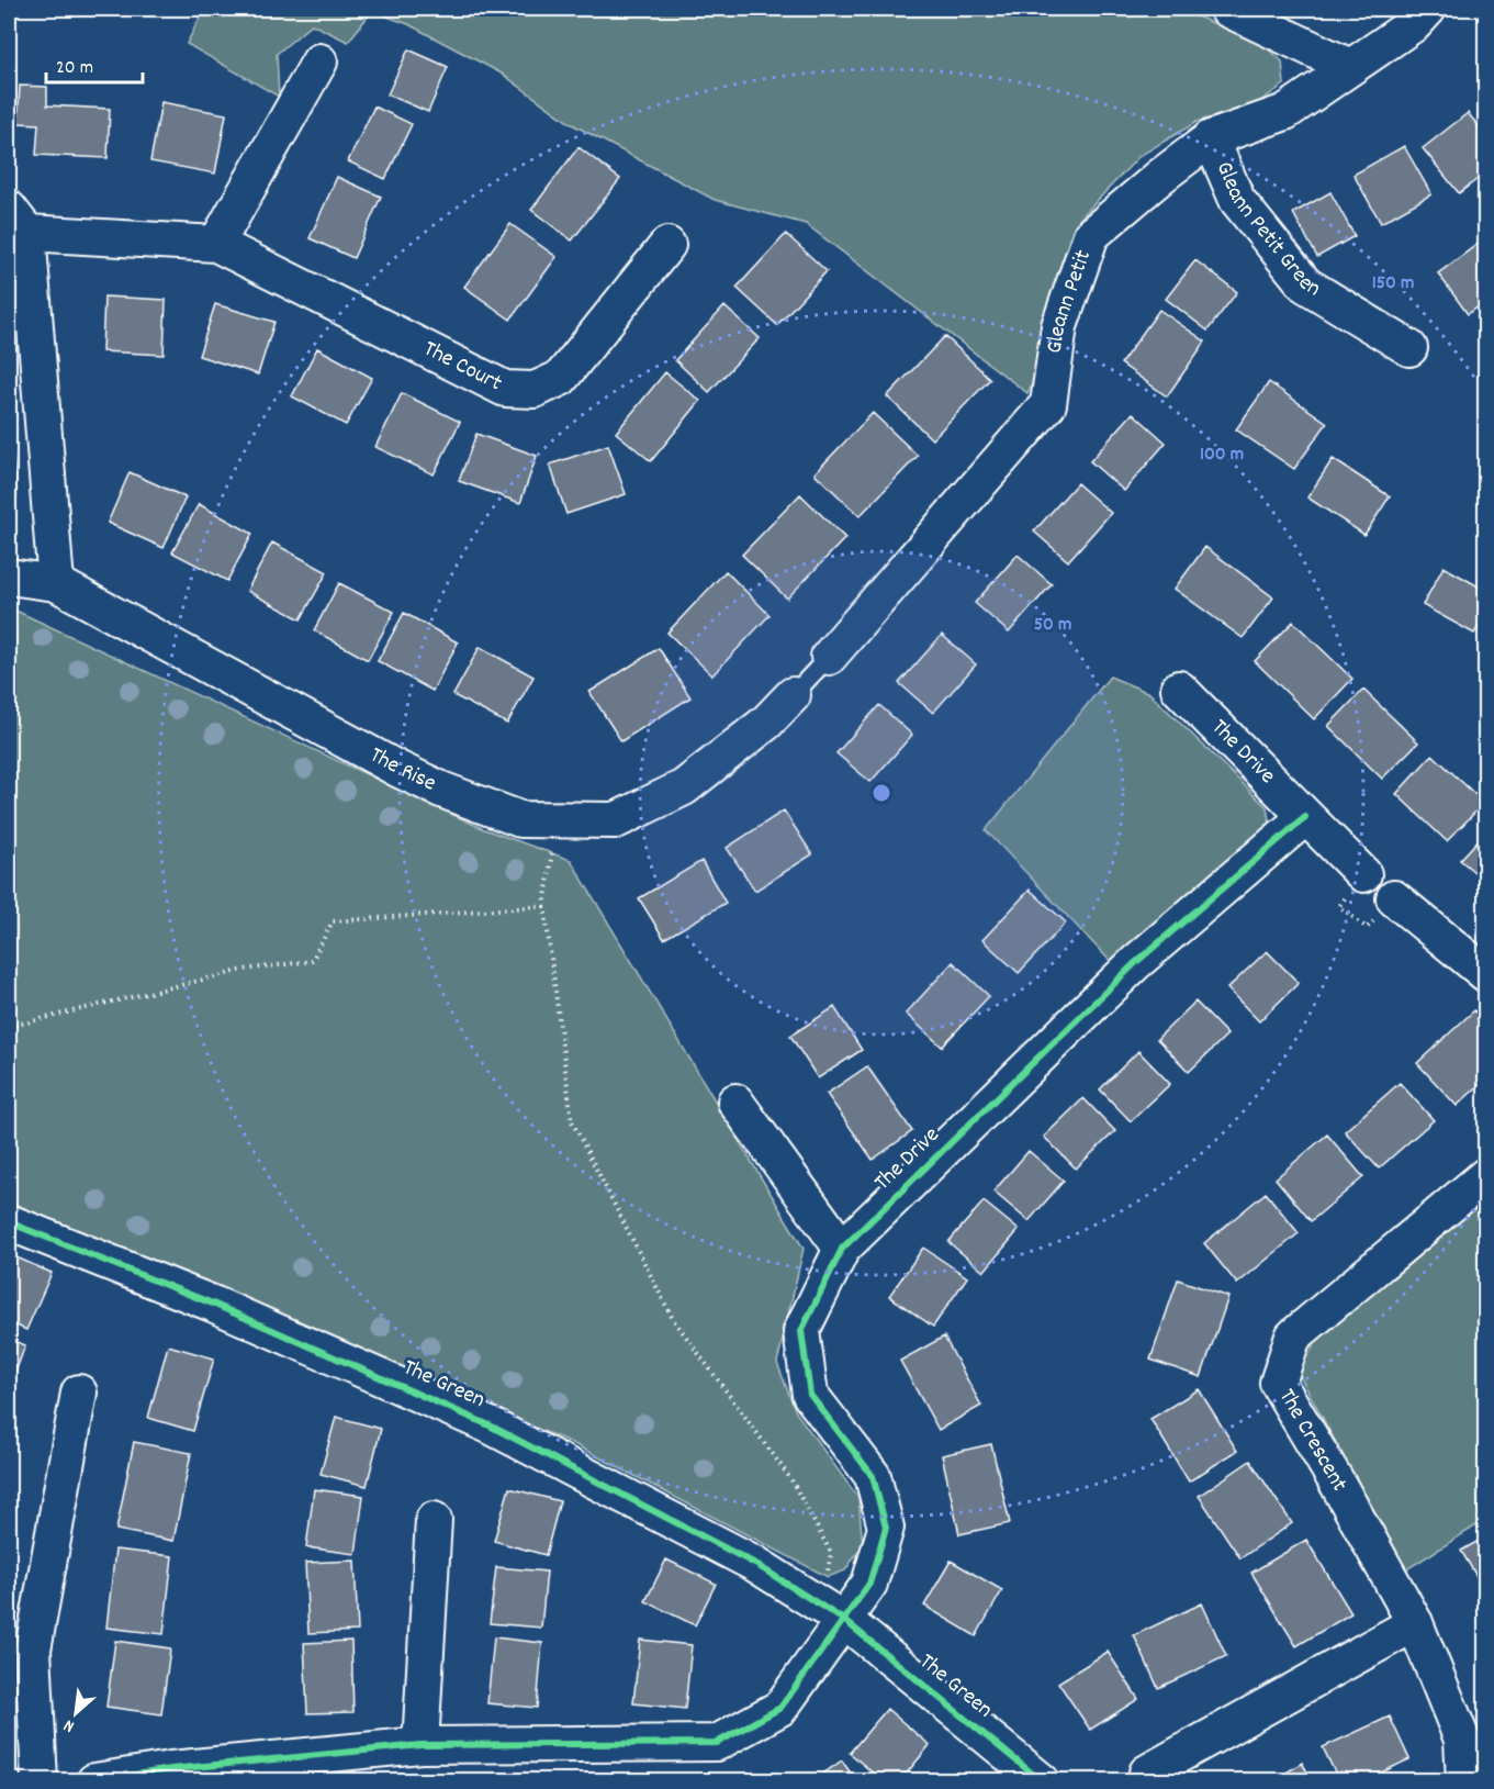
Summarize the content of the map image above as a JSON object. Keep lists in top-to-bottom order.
{
  "streets": {
    "street": [
      "Gleann Petit Green",
      "Gleann Petit",
      "The Court",
      "The Drive",
      "The Rise",
      "The Green",
      "The Crescent"
    ]
  },
  "crossings": [
    ["Gleann Petit Green", "Gleann Petit"],
    ["The Court", "The Rise"],
    ["The Drive", "The Green"]
  ],
  "scale_bar": "20 m",
  "north": "bottom left",
  "rings": ["150 m", "100 m", "50 m"]
}
